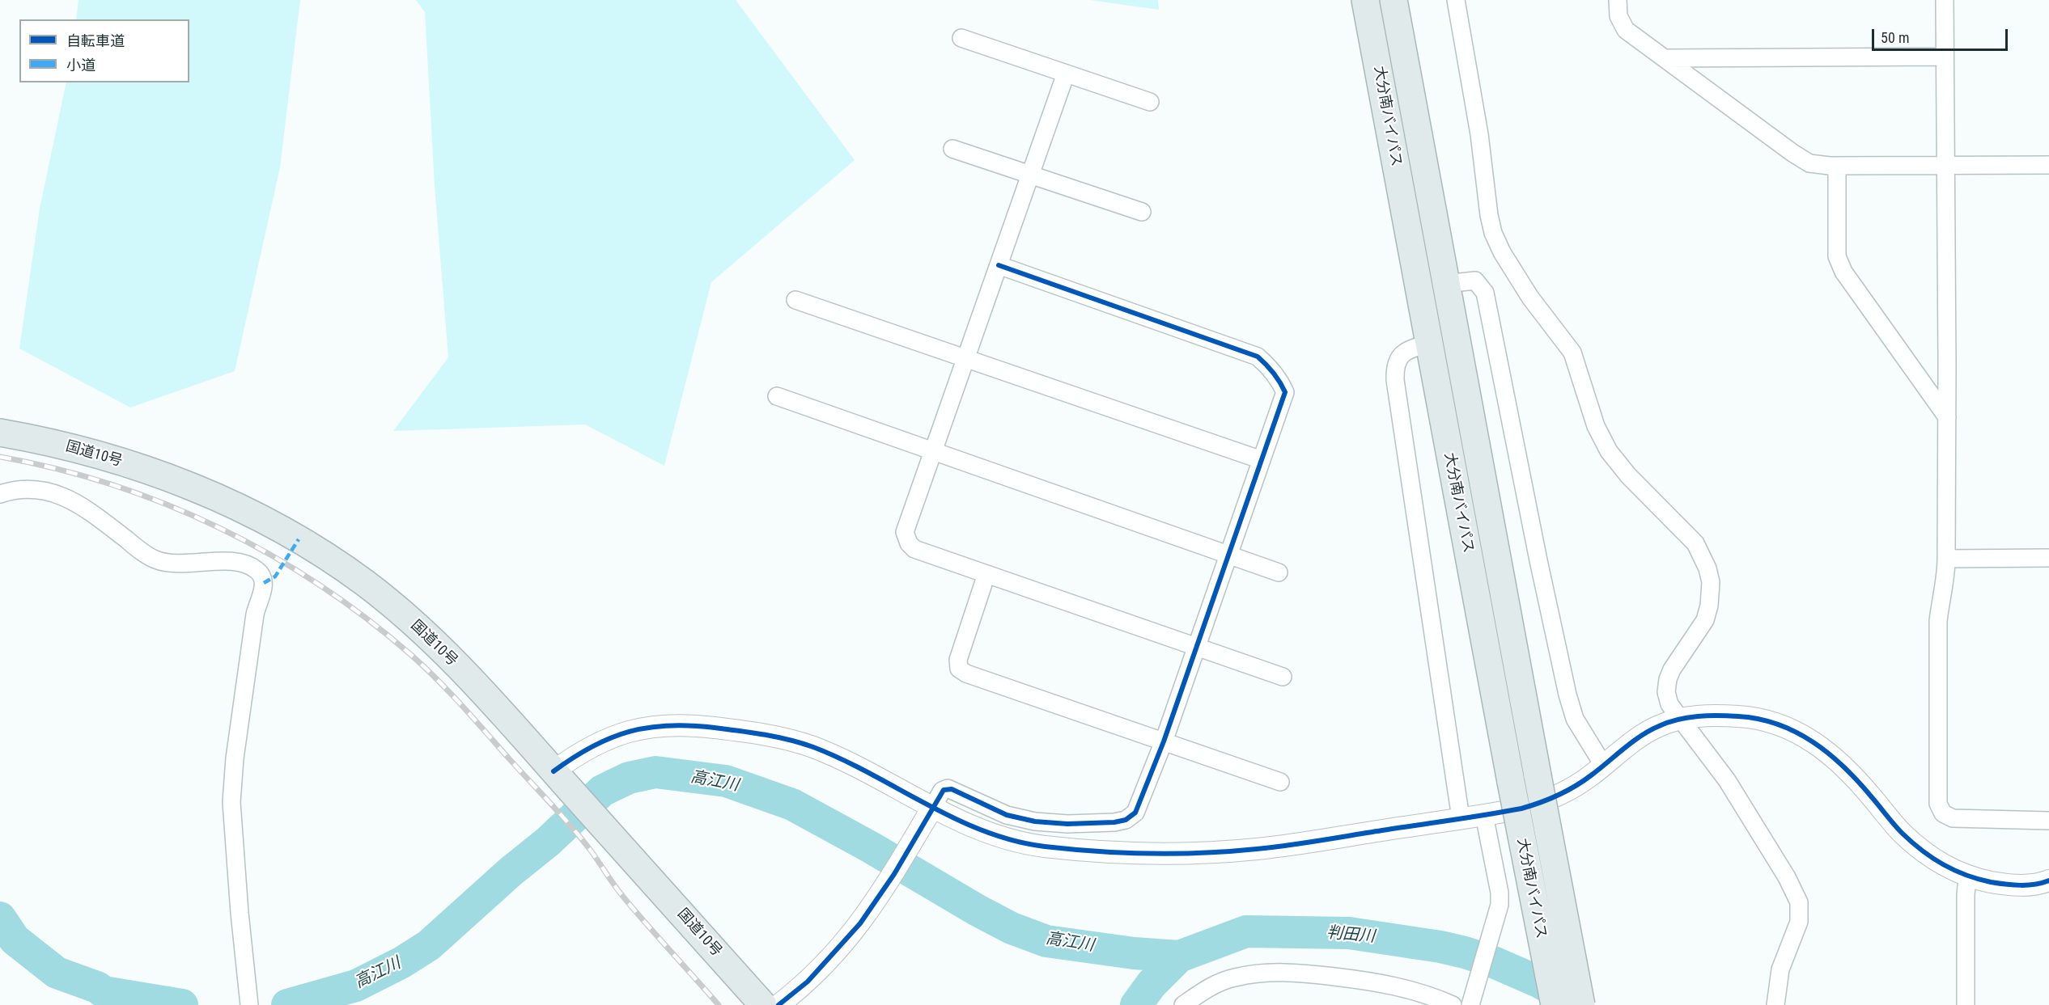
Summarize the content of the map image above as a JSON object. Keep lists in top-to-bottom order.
{
  "streets": {
    "highway": ["大分南バイパス", "国道10号"]
  },
  "water": ["高江川", "判田川"],
  "legend": ["自転車道", "小道"],
  "scale_bar": "50 m"
}
